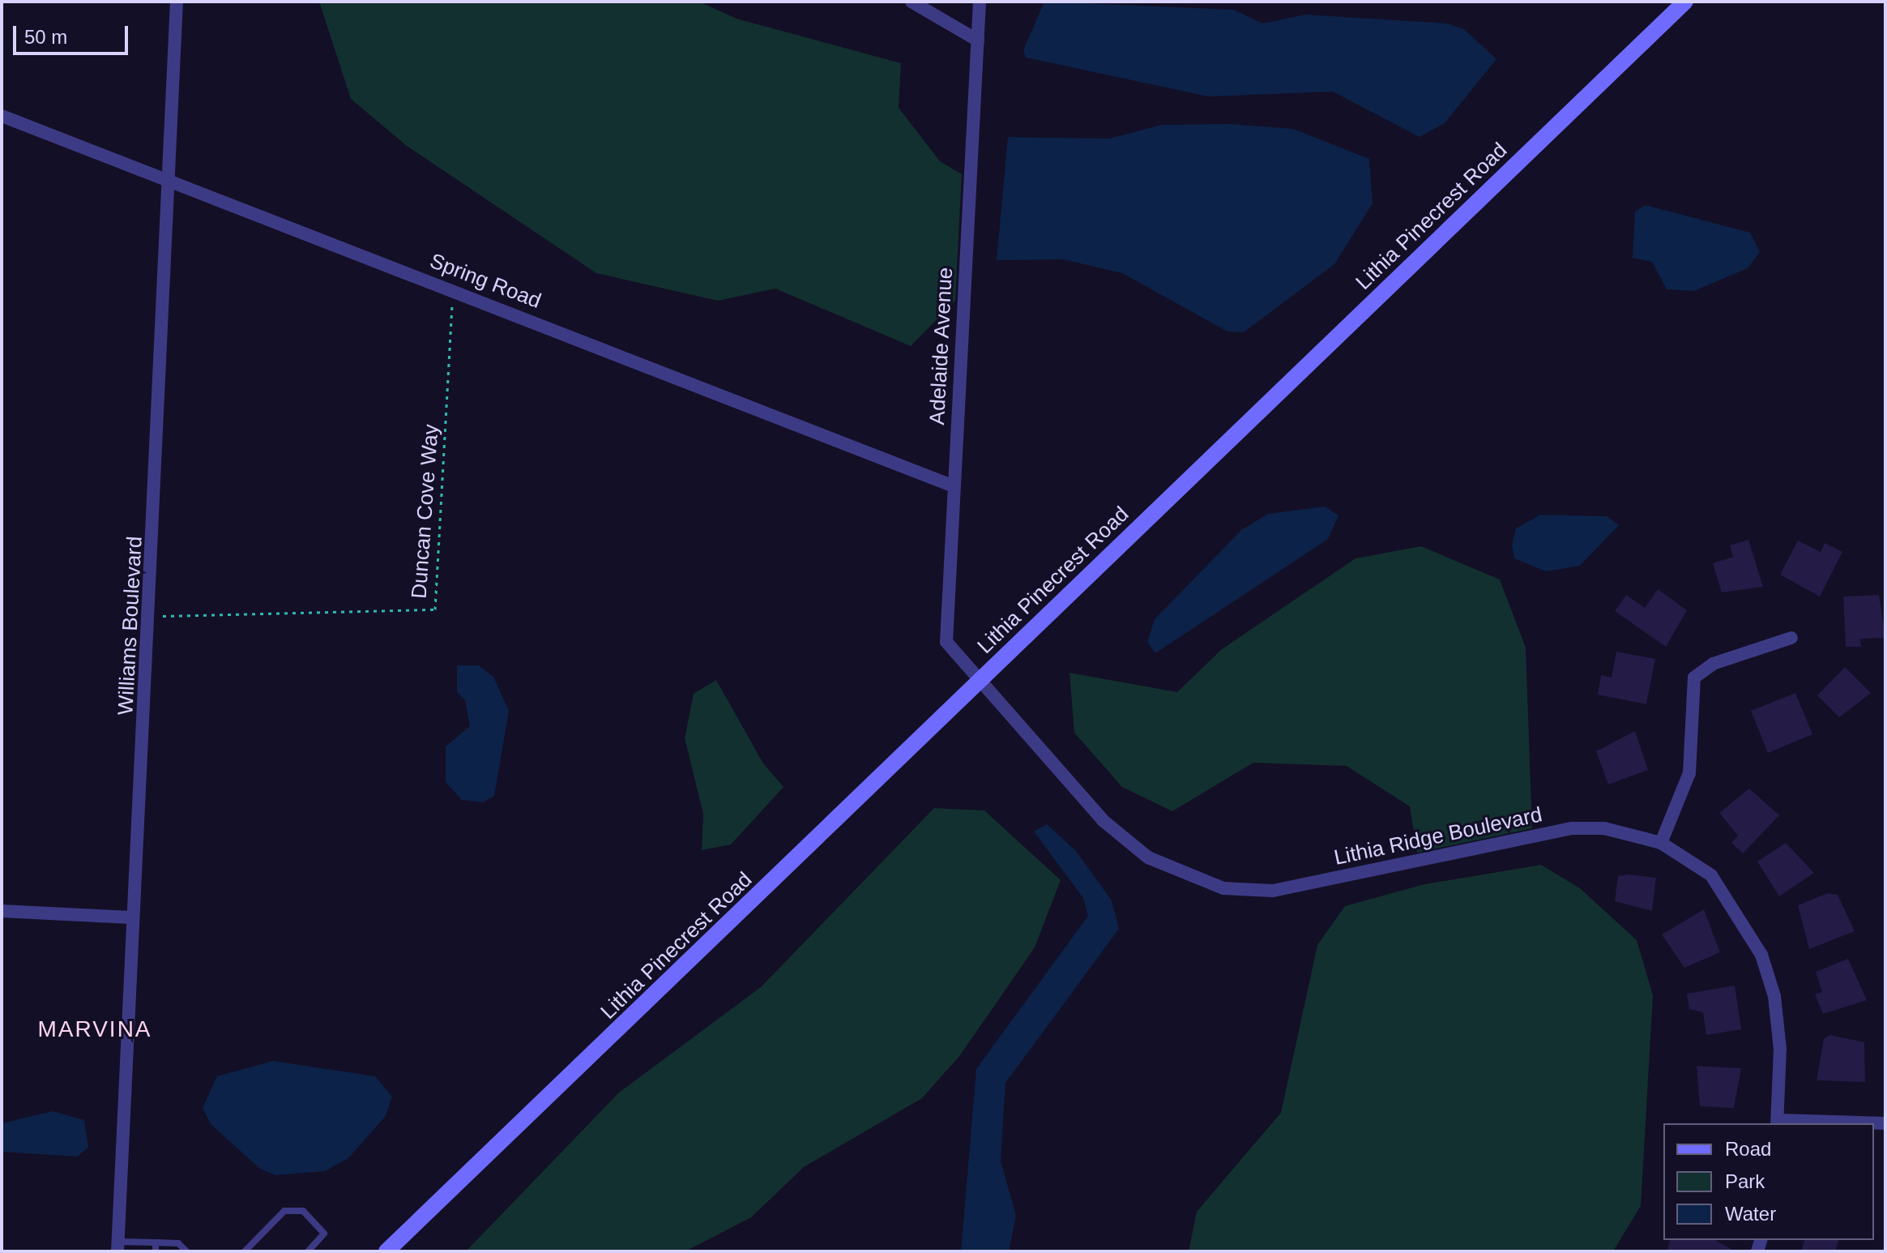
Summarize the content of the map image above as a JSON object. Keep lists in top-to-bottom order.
{
  "streets": {
    "main road": ["Lithia Pinecrest Road"],
    "street": [
      "Spring Road",
      "Adelaide Avenue",
      "Williams Boulevard",
      "Lithia Ridge Boulevard"
    ],
    "path": ["Duncan Cove Way"]
  },
  "crossings": [
    ["Lithia Pinecrest Road", "Adelaide Avenue"],
    ["Lithia Pinecrest Road", "Lithia Ridge Boulevard"],
    ["Spring Road", "Adelaide Avenue"],
    ["Spring Road", "Duncan Cove Way"],
    ["Spring Road", "Williams Boulevard"],
    ["Adelaide Avenue", "Lithia Ridge Boulevard"],
    ["Duncan Cove Way", "Williams Boulevard"]
  ],
  "districts": ["MARVINA"],
  "legend": ["Road", "Park", "Water"],
  "scale_bar": "50 m"
}
